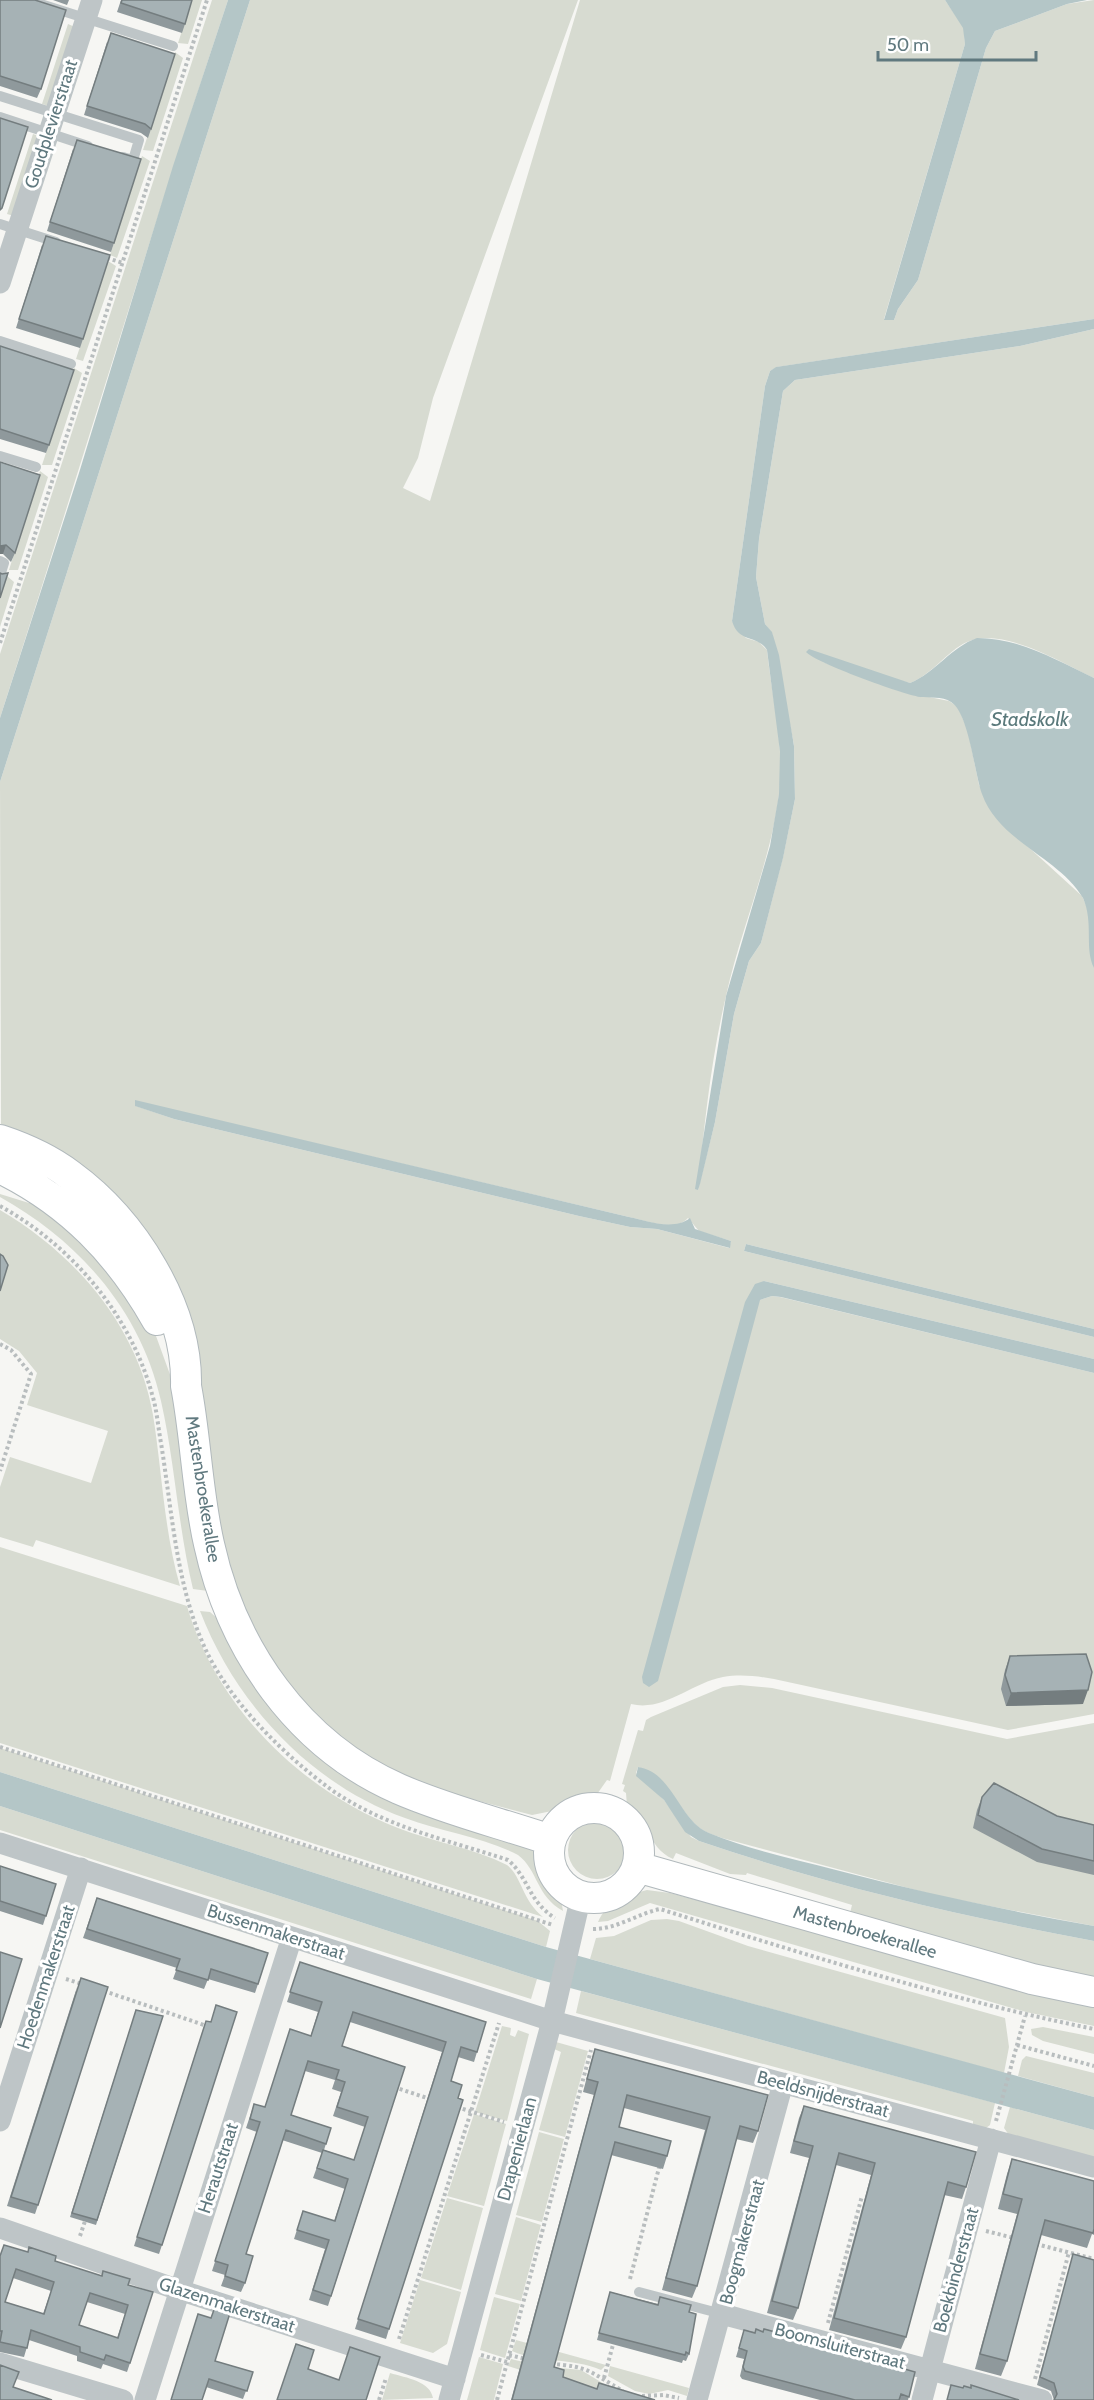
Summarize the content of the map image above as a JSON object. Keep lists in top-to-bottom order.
{
  "streets": {
    "main road": ["Mastenbroekerallee"],
    "street": [
      "Goudplevierstraat",
      "Bussenmakerstraat",
      "Hoedenmakerstraat",
      "Beeldsnijderstraat",
      "Drapenierlaan",
      "Herautstraat",
      "Boogmakerstraat",
      "Boekbinderstraat",
      "Glazenmakerstraat",
      "Boomsluiterstraat"
    ]
  },
  "crossings": [
    ["Mastenbroekerallee", "Drapenierlaan"],
    ["Bussenmakerstraat", "Hoedenmakerstraat"],
    ["Bussenmakerstraat", "Beeldsnijderstraat"],
    ["Bussenmakerstraat", "Drapenierlaan"],
    ["Bussenmakerstraat", "Herautstraat"],
    ["Beeldsnijderstraat", "Drapenierlaan"],
    ["Beeldsnijderstraat", "Boogmakerstraat"],
    ["Beeldsnijderstraat", "Boekbinderstraat"],
    ["Drapenierlaan", "Glazenmakerstraat"],
    ["Herautstraat", "Glazenmakerstraat"],
    ["Boogmakerstraat", "Boomsluiterstraat"],
    ["Boekbinderstraat", "Boomsluiterstraat"]
  ],
  "water": ["Stadskolk"],
  "scale_bar": "50 m"
}
